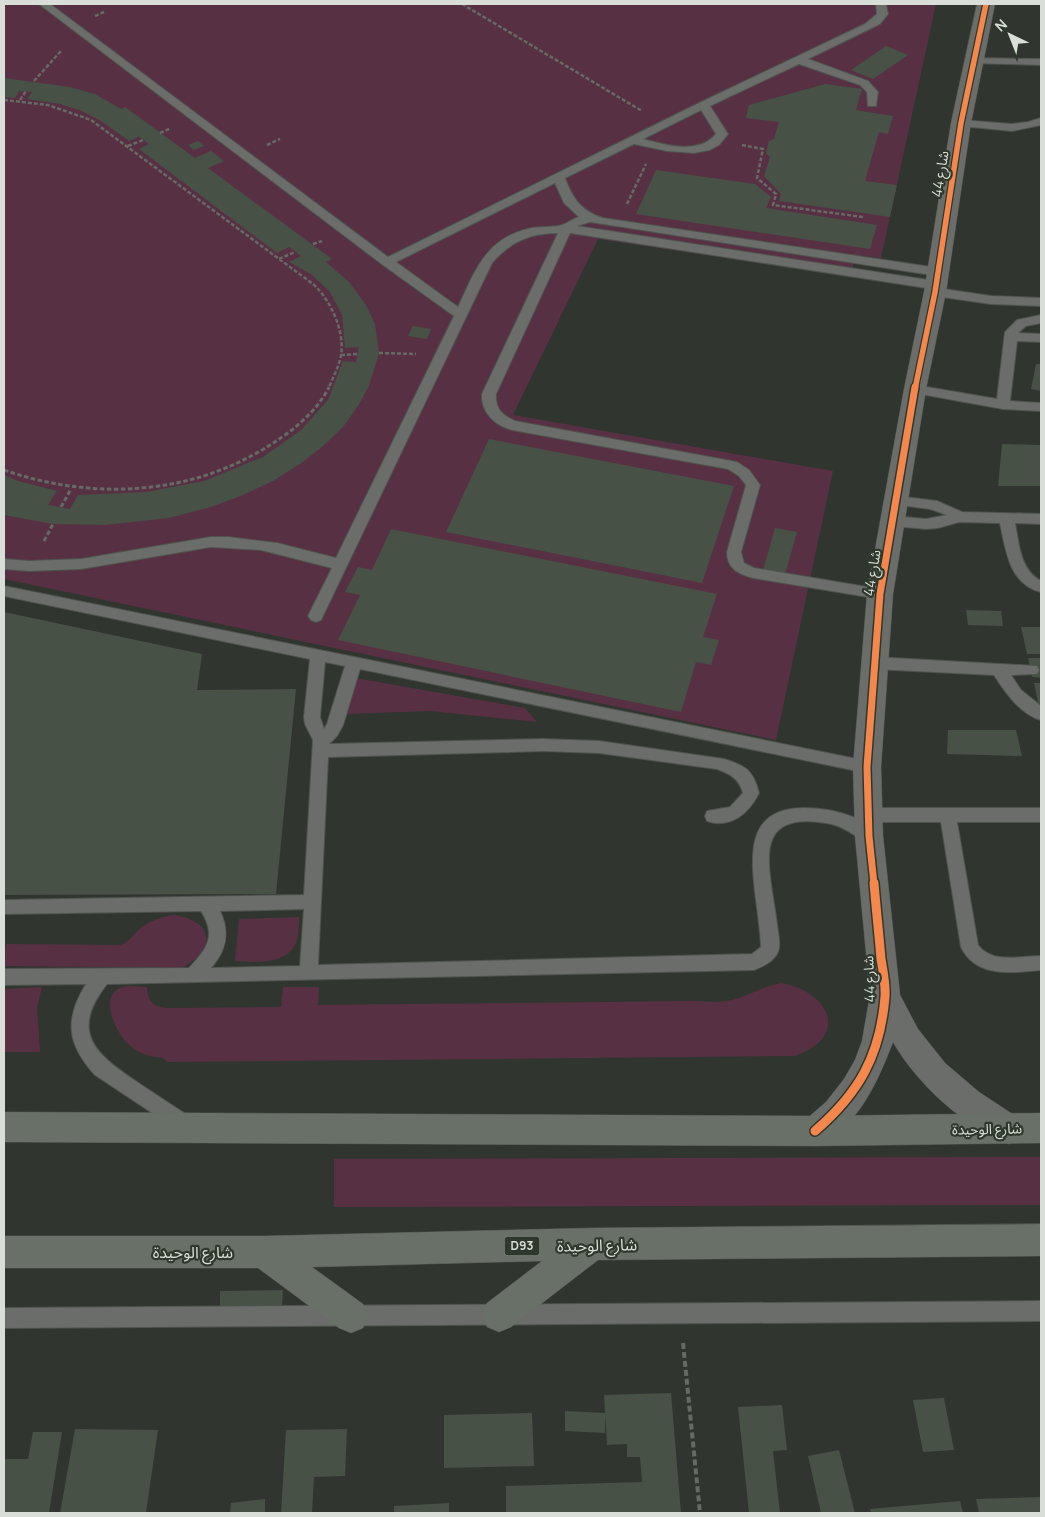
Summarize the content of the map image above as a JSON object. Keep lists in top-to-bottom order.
{
  "streets": {
    "main road": ["شارع الوحيدة", "D93"],
    "street": ["شارع 44"]
  },
  "crossings": [
    ["شارع 44", "شارع الوحيدة"]
  ],
  "north": "top left"
}
